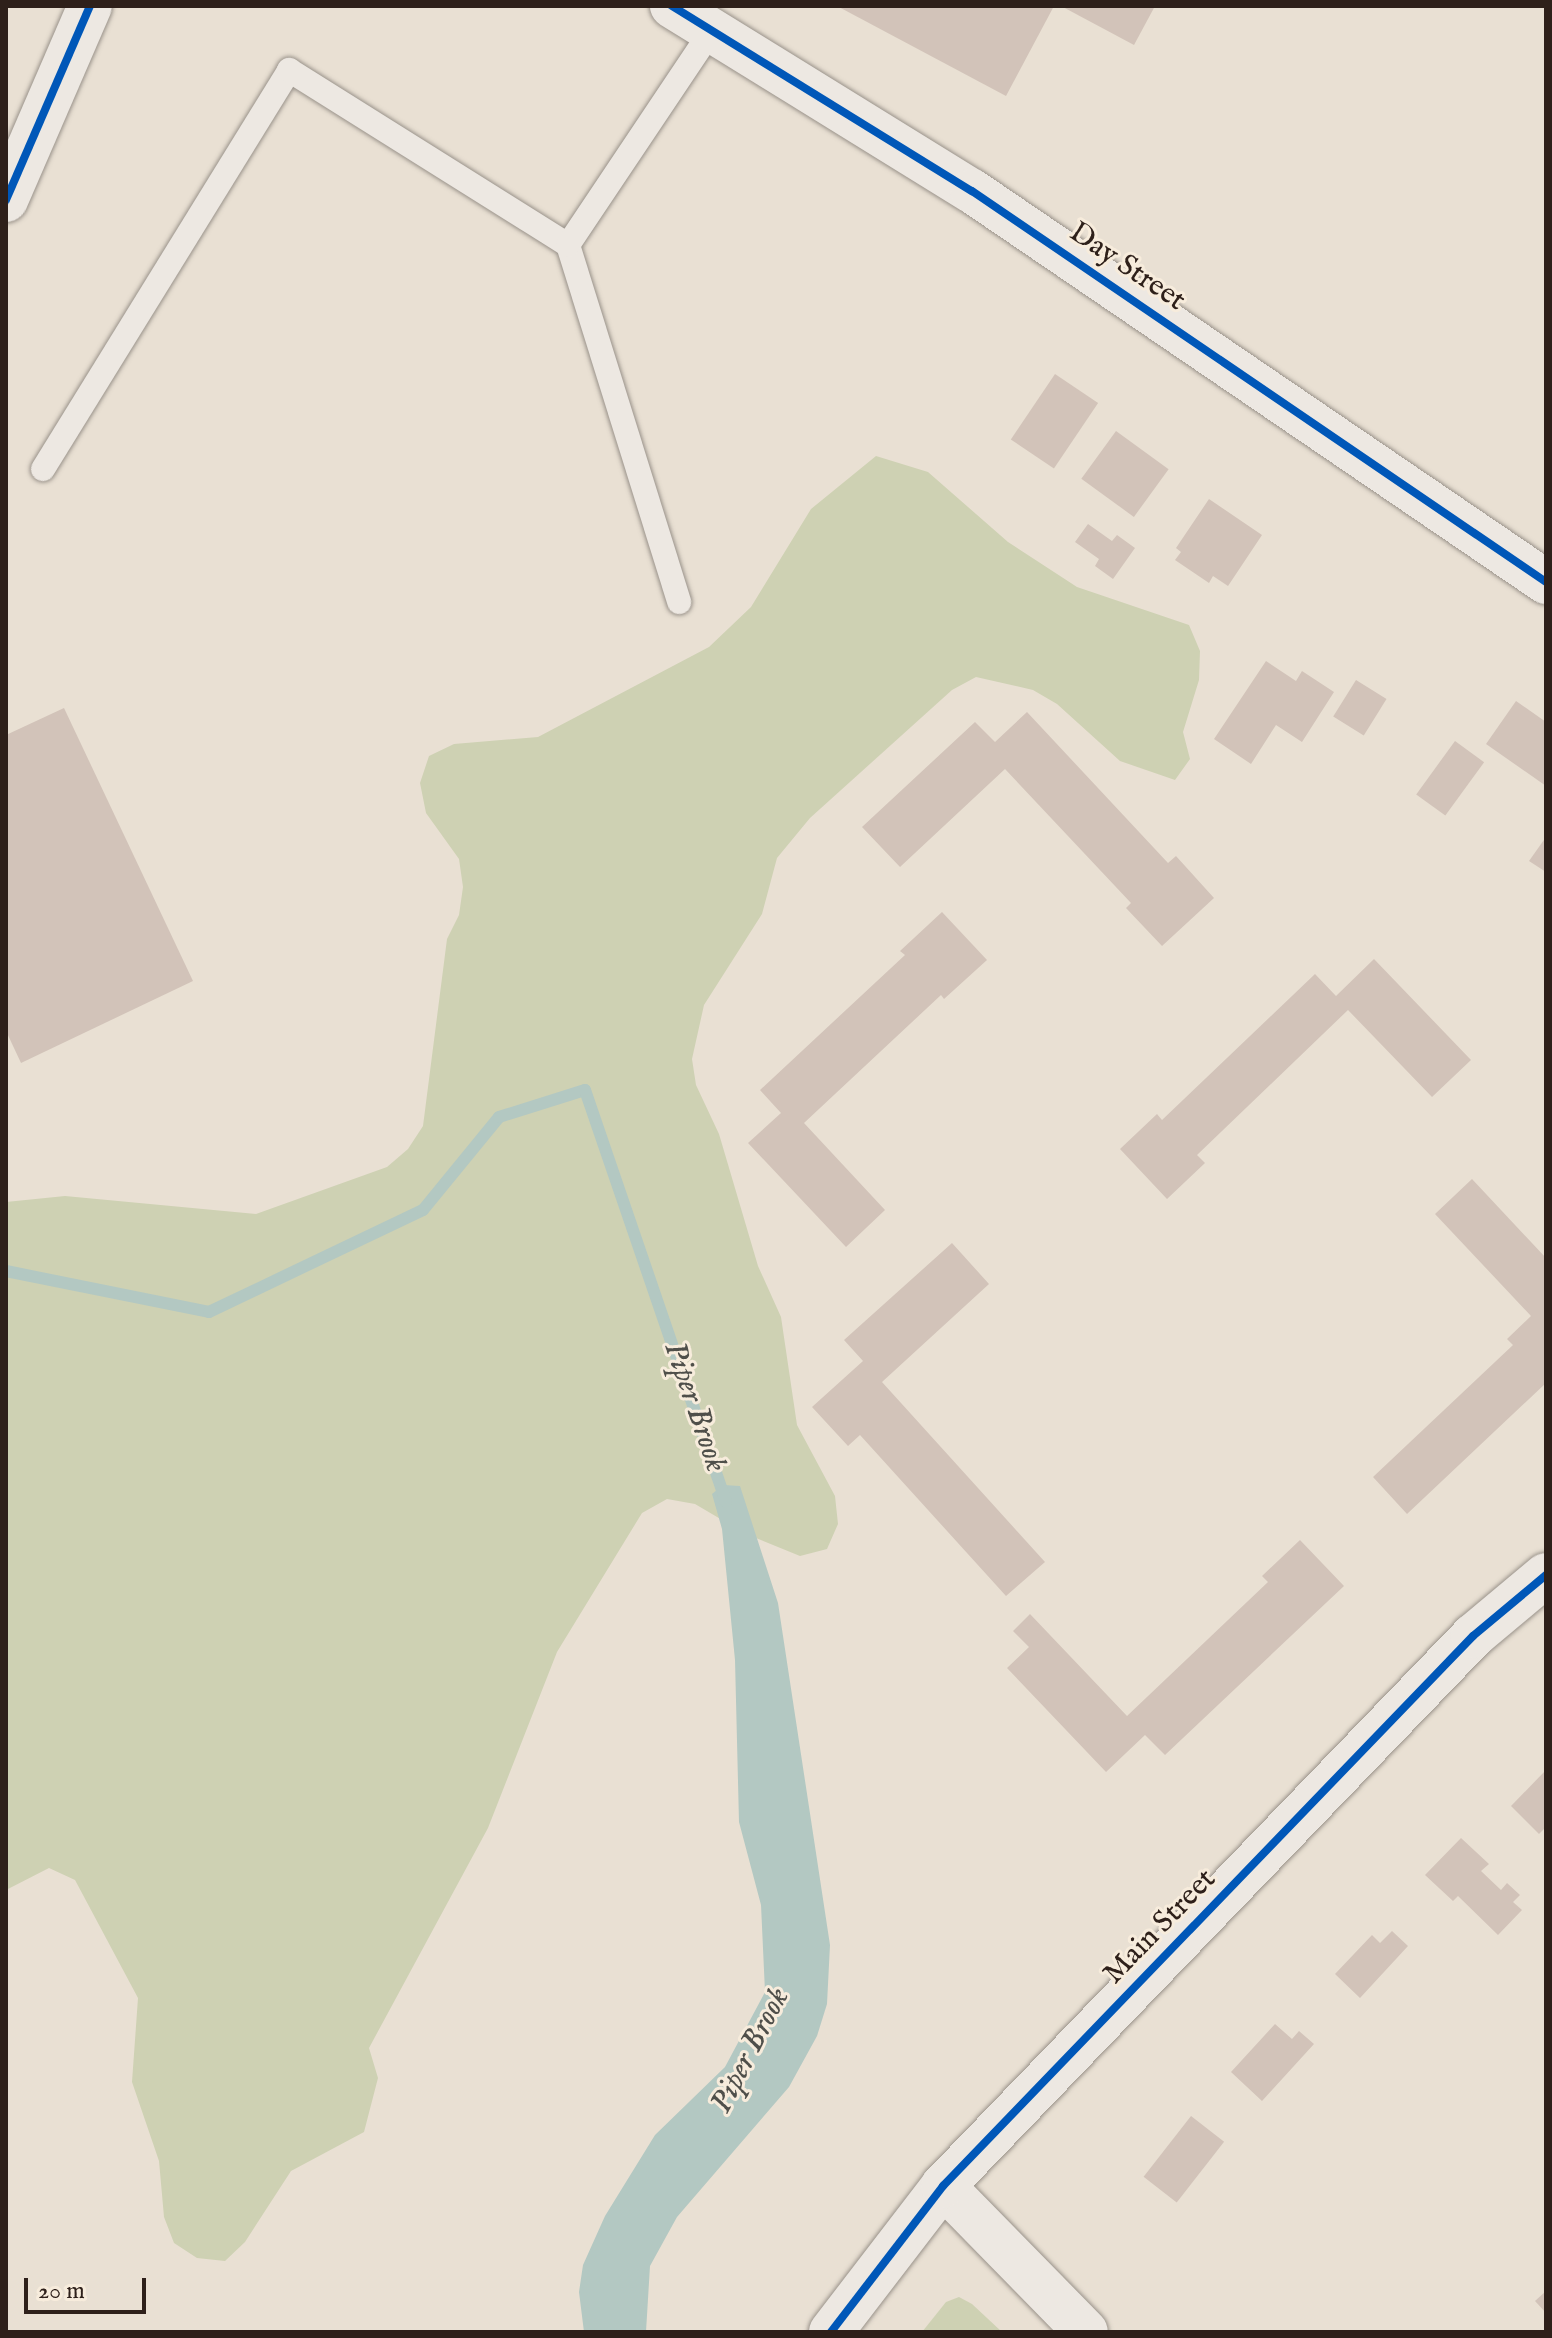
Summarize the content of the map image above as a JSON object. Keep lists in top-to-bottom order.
{
  "streets": {
    "street": ["Day Street", "Main Street"]
  },
  "water": ["Piper Brook"],
  "scale_bar": "20 m"
}
